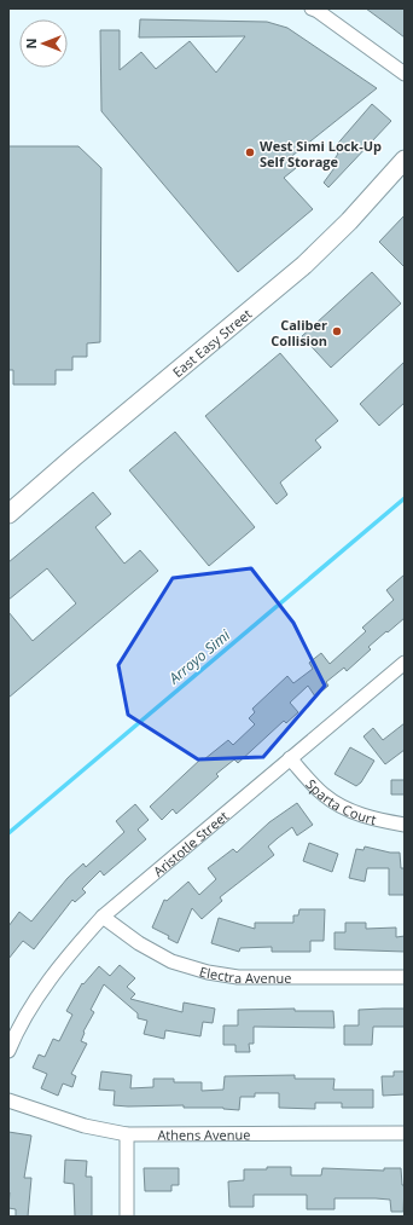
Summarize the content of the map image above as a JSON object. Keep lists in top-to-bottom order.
{
  "streets": {
    "street": [
      "East Easy Street",
      "Sparta Court",
      "Aristotle Street",
      "Electra Avenue",
      "Athens Avenue"
    ]
  },
  "crossings": [
    ["Sparta Court", "Aristotle Street"],
    ["Aristotle Street", "Electra Avenue"]
  ],
  "water": ["Arroyo Simi"],
  "places": ["West Simi Lock-Up Self Storage", "Caliber Collision"],
  "north": "left"
}
